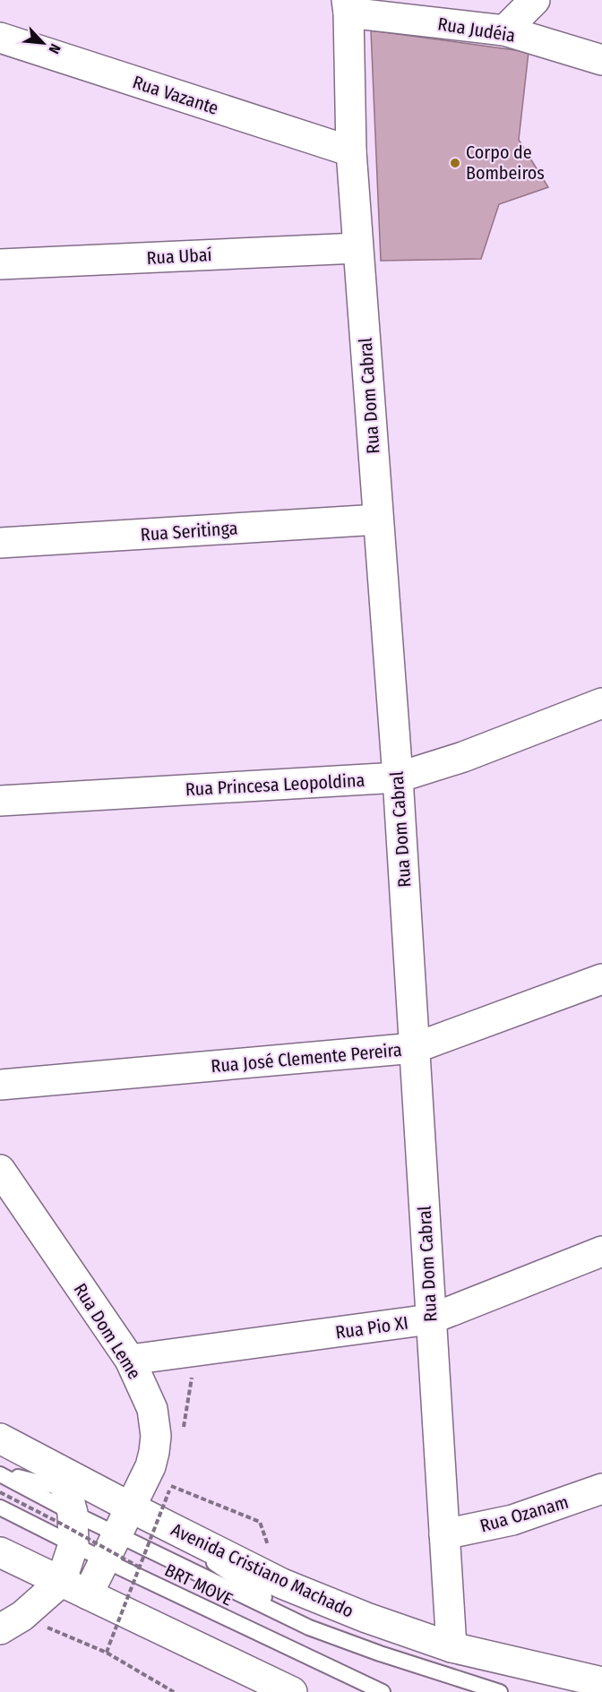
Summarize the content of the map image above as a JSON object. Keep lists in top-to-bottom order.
{
  "streets": {
    "main road": [
      "Rua Judéia",
      "Rua Vazante",
      "Rua Ubaí",
      "Rua Dom Cabral",
      "Rua Seritinga",
      "Rua Princesa Leopoldina",
      "Rua José Clemente Pereira",
      "Rua Pio XI",
      "Rua Dom Leme",
      "Rua Ozanam",
      "Avenida Cristiano Machado"
    ],
    "lane": ["BRT MOVE"]
  },
  "crossings": [
    ["Rua Judéia", "Rua Dom Cabral"],
    ["Rua Vazante", "Rua Dom Cabral"],
    ["Rua Ubaí", "Rua Dom Cabral"],
    ["Rua Dom Cabral", "Rua Seritinga"],
    ["Rua Dom Cabral", "Rua Princesa Leopoldina"],
    ["Rua Dom Cabral", "Rua José Clemente Pereira"],
    ["Rua Dom Cabral", "Rua Pio XI"],
    ["Rua Dom Cabral", "Rua Ozanam"],
    ["Rua Dom Cabral", "Avenida Cristiano Machado"],
    ["Rua Pio XI", "Rua Dom Leme"],
    ["Rua Dom Leme", "Avenida Cristiano Machado"],
    ["Rua Dom Leme", "BRT MOVE"],
    ["Avenida Cristiano Machado", "BRT MOVE"]
  ],
  "places": ["Corpo de Bombeiros"],
  "north": "bottom right"
}
